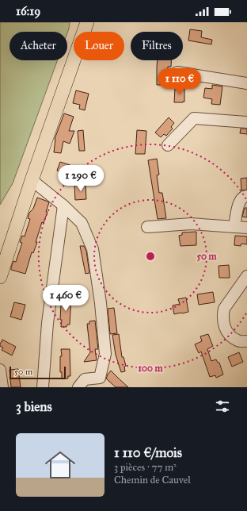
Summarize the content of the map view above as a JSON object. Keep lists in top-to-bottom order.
{
  "scale_bar": "50 m",
  "page": {
    "status": "16:19",
    "chip": ["Acheter", "Louer", "Filtres"],
    "price": ["1 110 €", "1 290 €", "1 460 €"],
    "scale": "50 m",
    "heading": "3 biens",
    "list": [
      {
        "name": "1 110 €/mois",
        "note": "3 pièces · 77 m² · Chemin de Cauvel"
      }
    ]
  },
  "rings": ["50 m", "100 m"]
}
